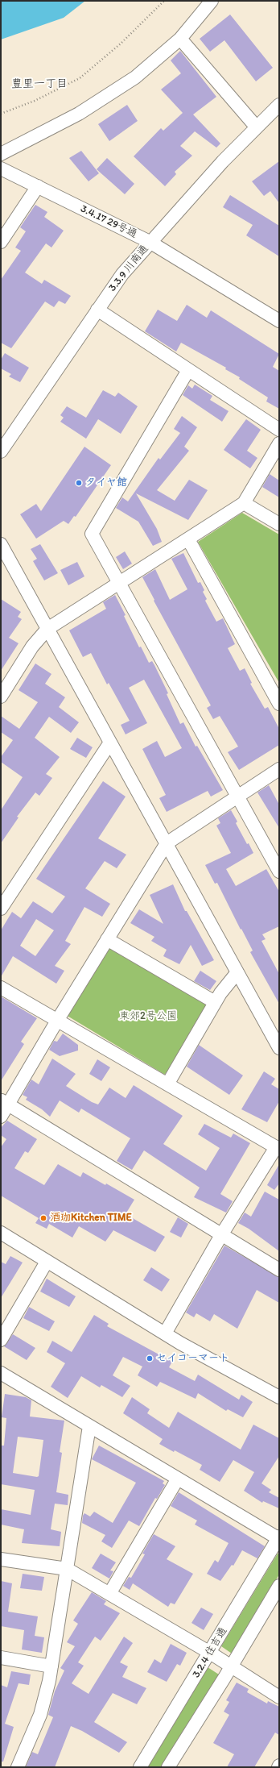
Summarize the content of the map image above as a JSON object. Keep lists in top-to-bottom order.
{
  "streets": {
    "street": ["3.4.17 29号通", "3.3.9 川南通", "3.2.4 住吉通"]
  },
  "crossings": [
    ["3.4.17 29号通", "3.3.9 川南通"]
  ],
  "districts": ["豊里一丁目"],
  "parks": ["東郊2号公園"],
  "places": ["タイヤ館", "酒珈Kitchen TIME", "セイコーマート"]
}
